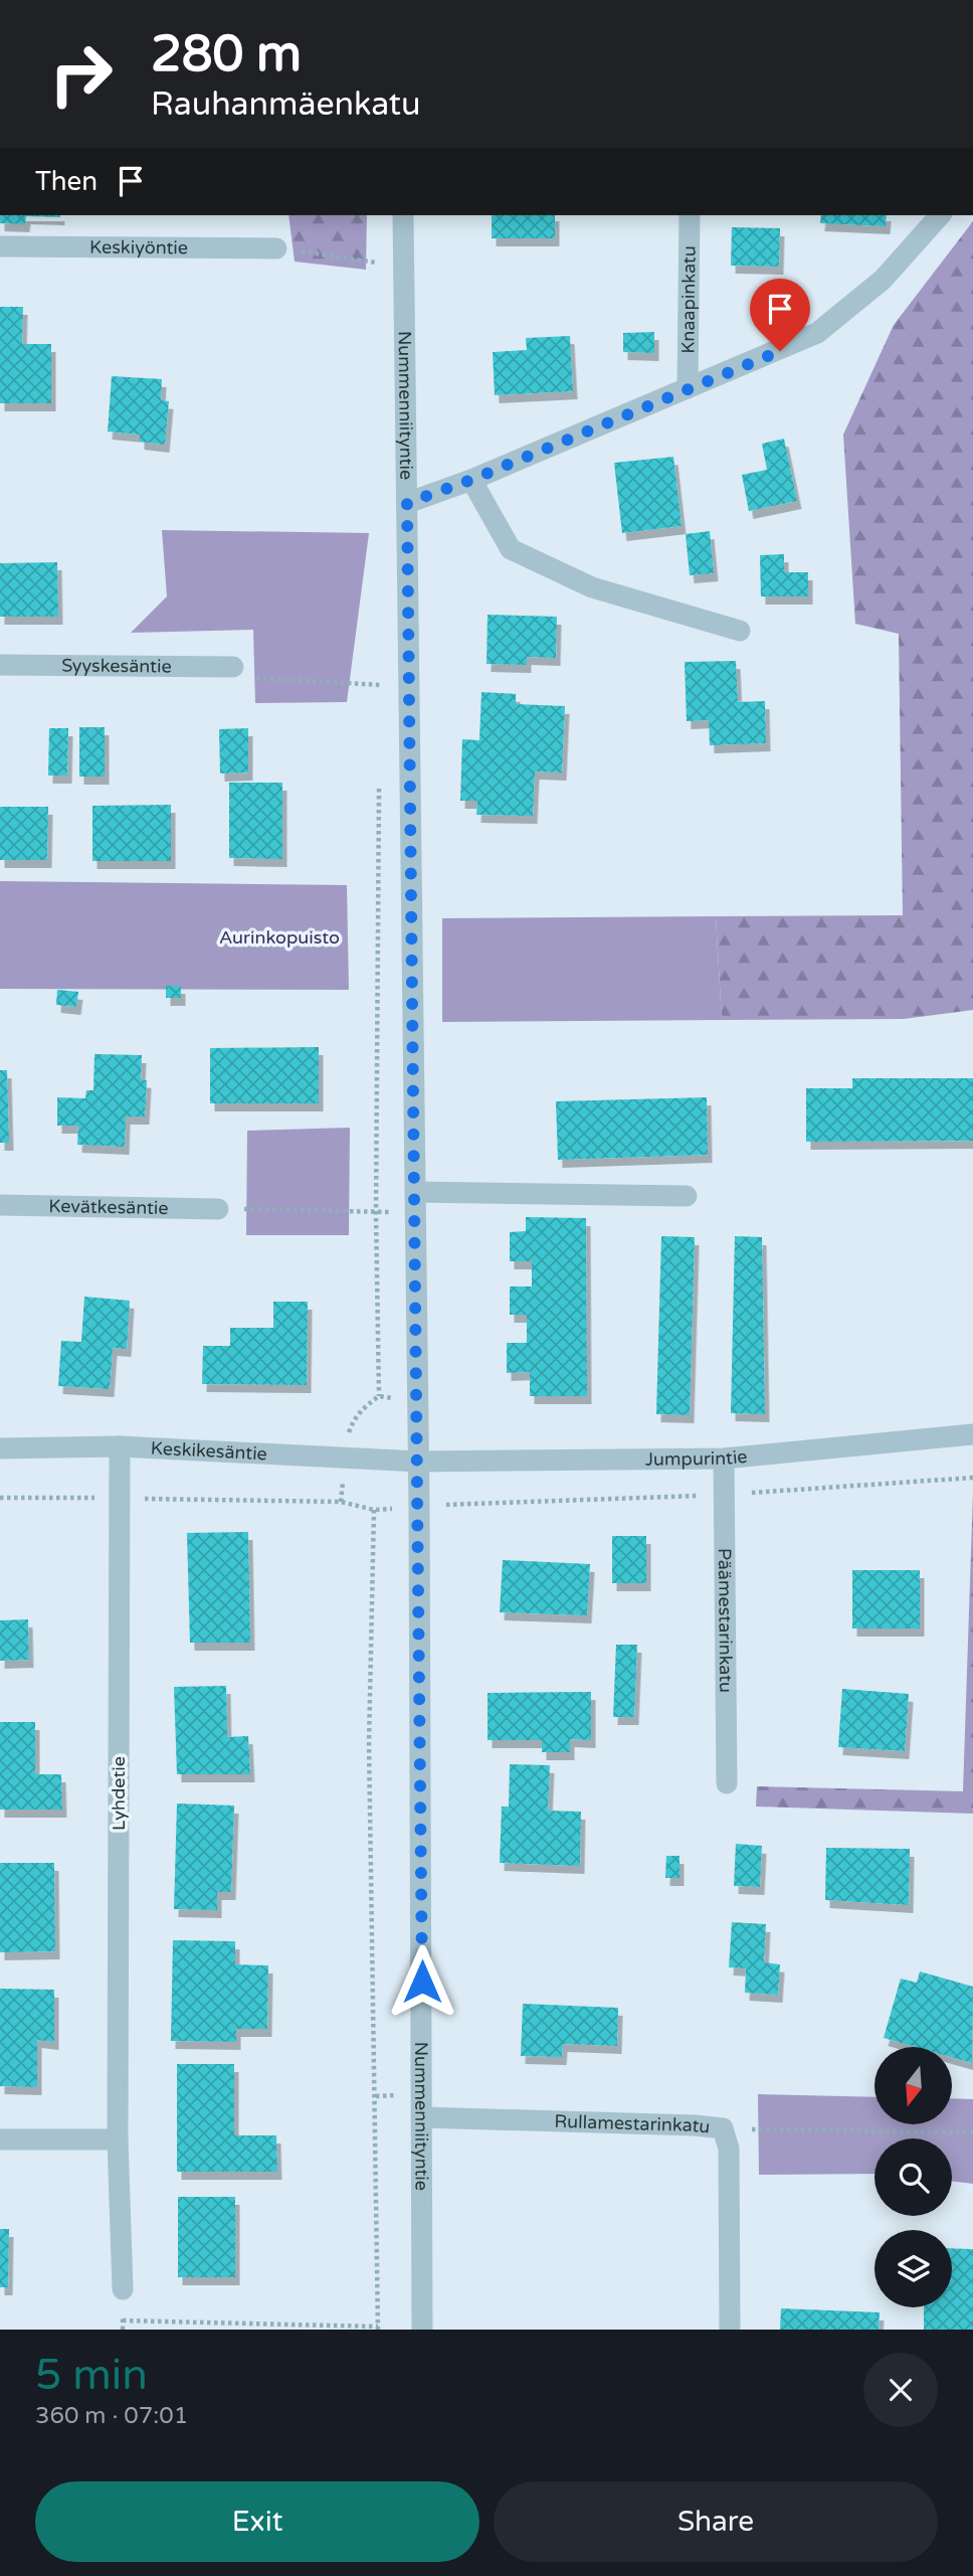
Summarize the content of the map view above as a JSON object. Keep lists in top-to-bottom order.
{
  "streets": {
    "street": [
      "Keskiyöntie",
      "Knaapinkatu",
      "Nummenniityntie",
      "Syyskesäntie",
      "Kevätkesäntie",
      "Keskikesäntie",
      "Jumpurintie",
      "Päämestarinkatu",
      "Lyhdetie",
      "Rullamestarinkatu"
    ]
  },
  "crossings": [
    ["Nummenniityntie", "Keskikesäntie"],
    ["Nummenniityntie", "Jumpurintie"],
    ["Nummenniityntie", "Rullamestarinkatu"],
    ["Keskikesäntie", "Jumpurintie"],
    ["Keskikesäntie", "Lyhdetie"],
    ["Jumpurintie", "Päämestarinkatu"]
  ],
  "parks": ["Aurinkopuisto"],
  "north": "bottom",
  "page": {
    "turn": ["280 m", "Rauhanmäenkatu"],
    "then": "Then",
    "heading": ["5 min", "360 m · 07:01"],
    "buttons": ["Exit", "Share"]
  }
}
